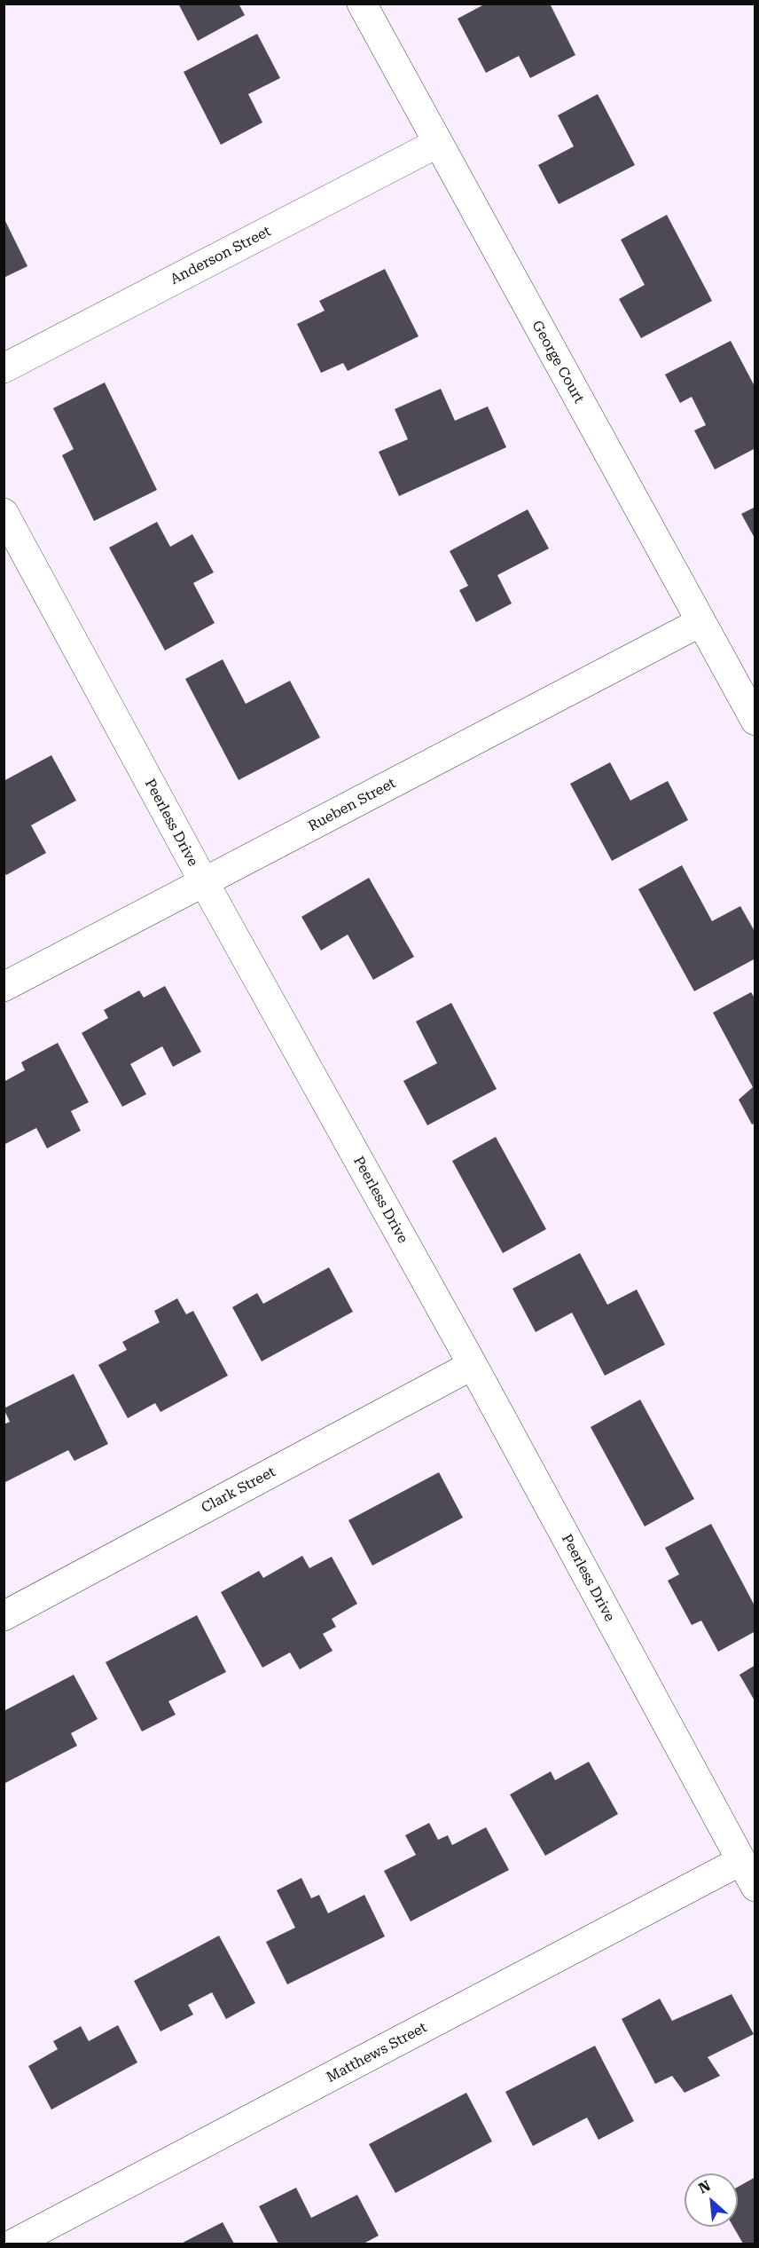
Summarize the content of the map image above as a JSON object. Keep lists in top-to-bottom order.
{
  "streets": {
    "street": [
      "Anderson Street",
      "George Court",
      "Rueben Street",
      "Peerless Drive",
      "Clark Street",
      "Matthews Street"
    ]
  },
  "crossings": [
    ["Anderson Street", "George Court"],
    ["George Court", "Rueben Street"],
    ["Rueben Street", "Peerless Drive"],
    ["Peerless Drive", "Clark Street"],
    ["Peerless Drive", "Matthews Street"]
  ],
  "north": "top left"
}
